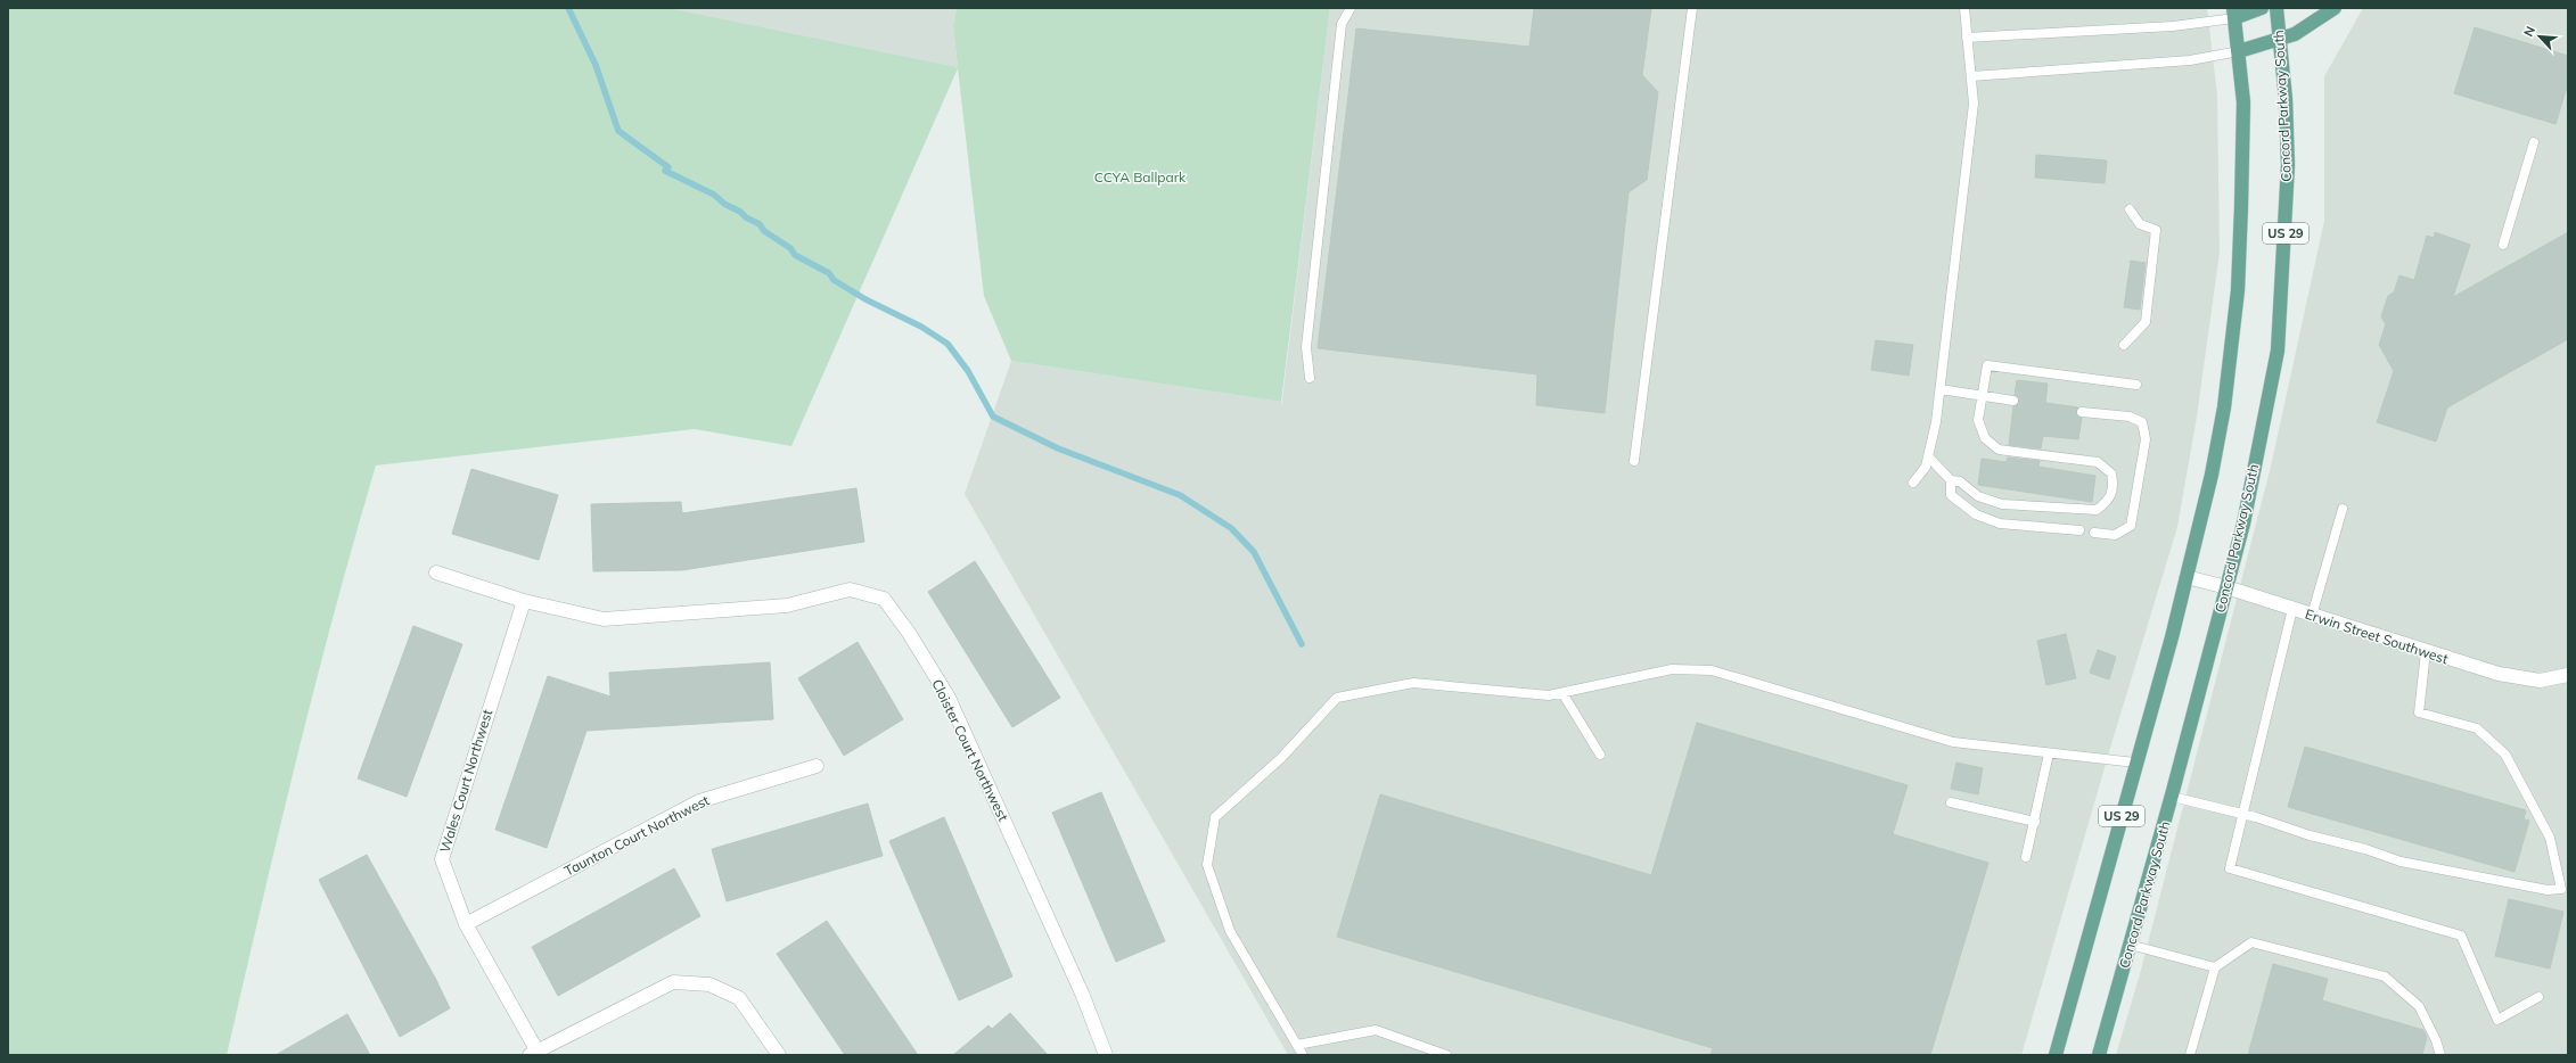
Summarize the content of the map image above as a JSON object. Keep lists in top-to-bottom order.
{
  "streets": {
    "main road": ["Concord Parkway South", "US 29"],
    "street": [
      "Erwin Street Southwest",
      "Cloister Court Northwest",
      "Wales Court Northwest",
      "Taunton Court Northwest"
    ]
  },
  "crossings": [
    ["Concord Parkway South", "Erwin Street Southwest"],
    ["US 29", "Erwin Street Southwest"],
    ["Cloister Court Northwest", "Wales Court Northwest"],
    ["Wales Court Northwest", "Taunton Court Northwest"]
  ],
  "parks": ["CCYA Ballpark"],
  "north": "top left"
}
